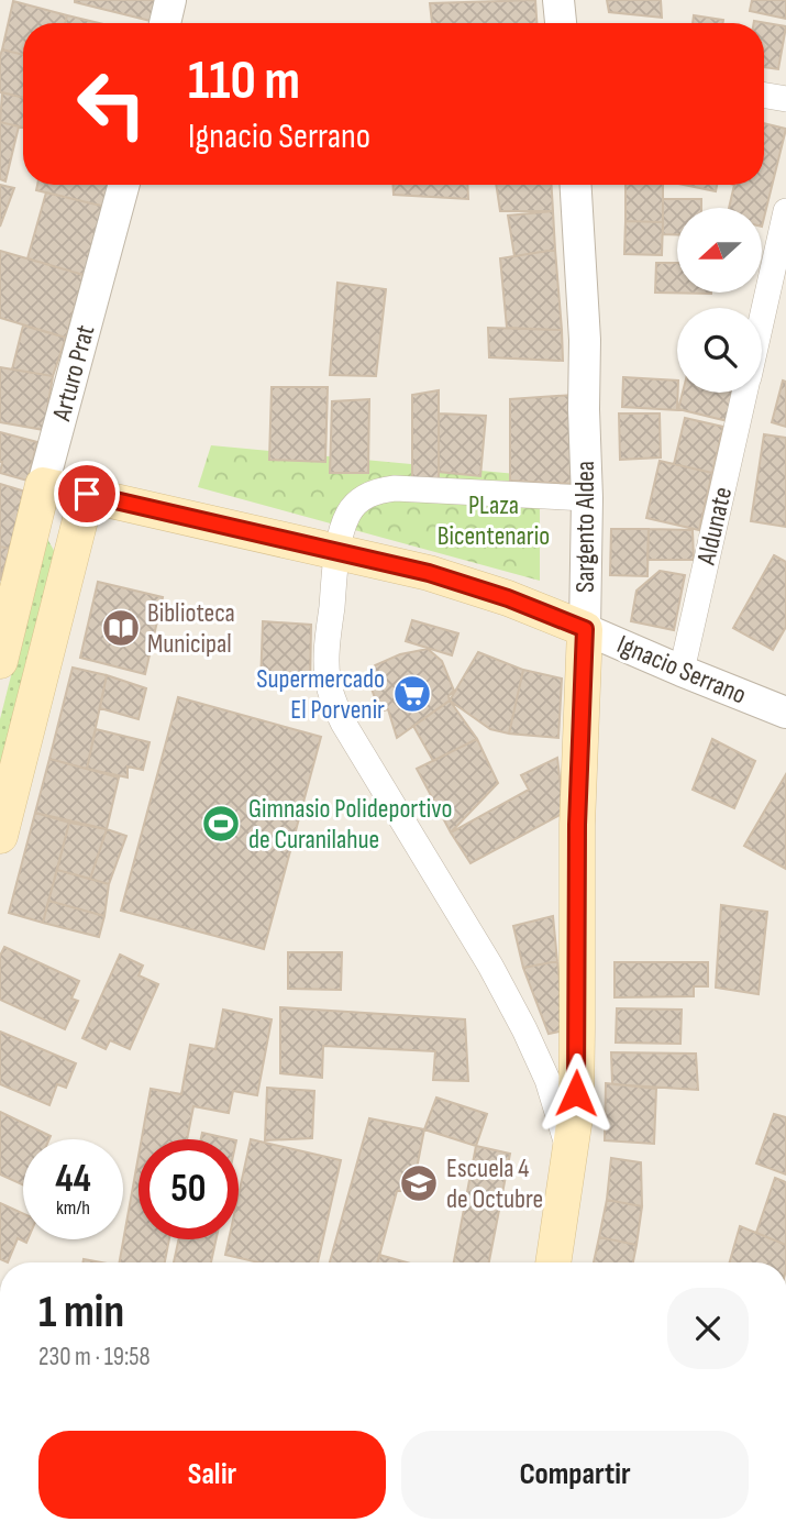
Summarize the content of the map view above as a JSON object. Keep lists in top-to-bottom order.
{
  "streets": {
    "main road": ["Arturo Prat", "Sargento Aldea", "Ignacio Serrano"],
    "street": ["Aldunate"]
  },
  "crossings": [
    ["Arturo Prat", "Ignacio Serrano"],
    ["Aldunate", "Ignacio Serrano"],
    ["Sargento Aldea", "Ignacio Serrano"]
  ],
  "parks": ["PLaza Bicentenario"],
  "places": {
    "library": ["Biblioteca Municipal"],
    "supermarket": ["Supermercado El Porvenir"],
    "sports": ["Gimnasio Polideportivo de Curanilahue"],
    "school or university": ["Escuela 4 de Octubre"]
  },
  "north": "left",
  "page": {
    "turn": ["110 m", "Ignacio Serrano"],
    "speed": "44 km/h",
    "limit": "50",
    "heading": ["1 min", "230 m · 19:58"],
    "buttons": ["Salir", "Compartir"]
  }
}
